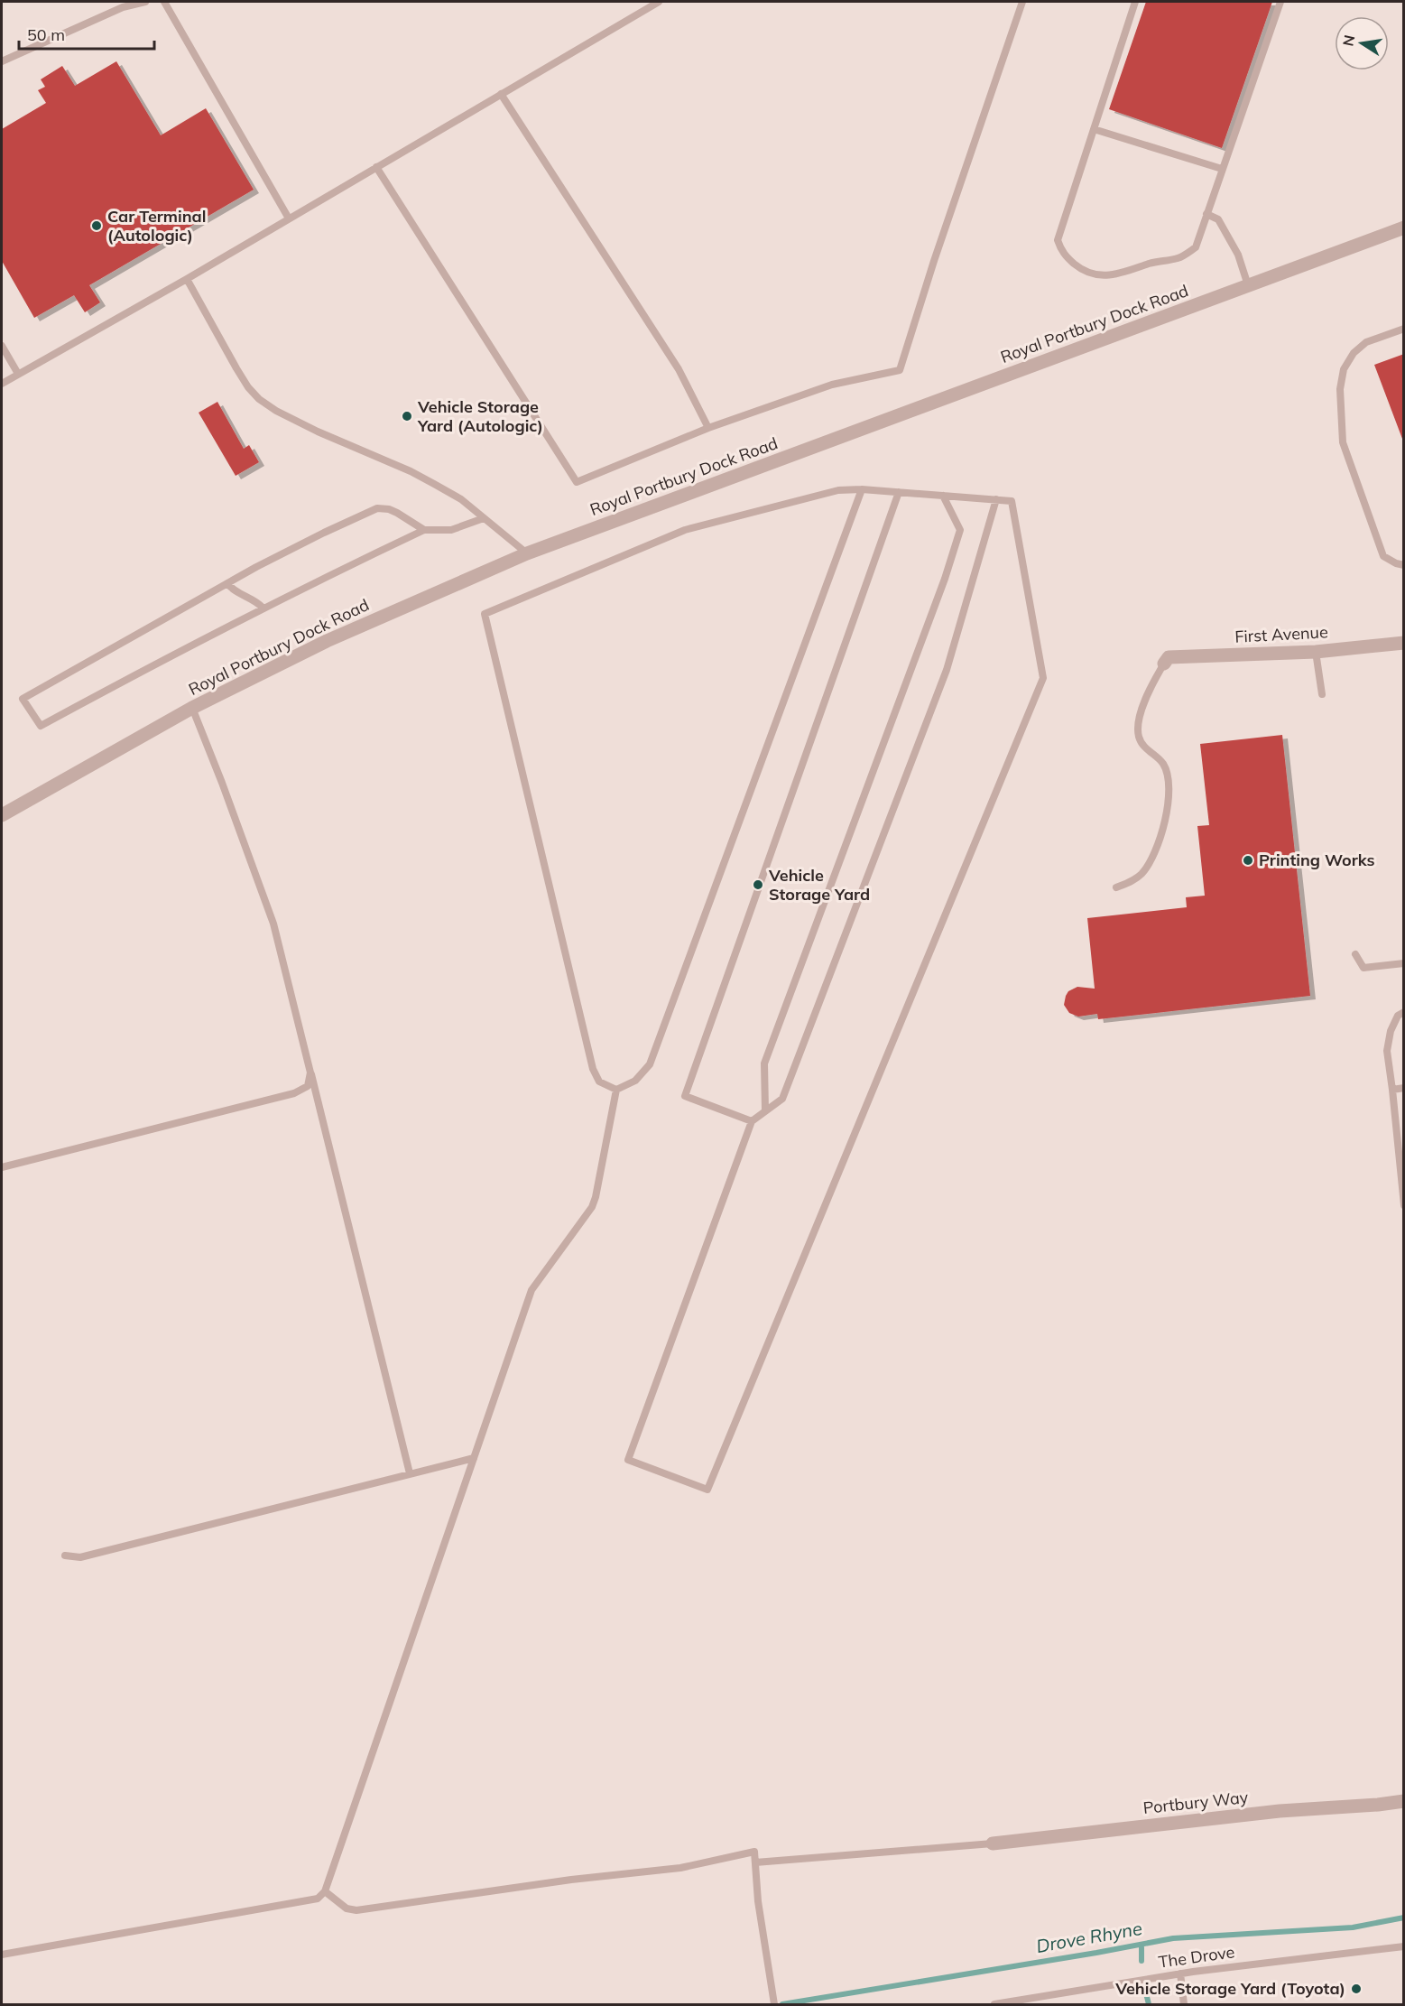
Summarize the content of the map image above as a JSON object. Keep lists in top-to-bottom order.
{
  "streets": {
    "street": ["Royal Portbury Dock Road", "First Avenue", "Portbury Way"],
    "lane": ["The Drove"]
  },
  "water": ["Drove Rhyne"],
  "places": [
    "Car Terminal (Autologic)",
    "Vehicle Storage Yard (Autologic)",
    "Printing Works",
    "Vehicle Storage Yard",
    "Vehicle Storage Yard (Toyota)"
  ],
  "scale_bar": "50 m",
  "north": "left"
}
